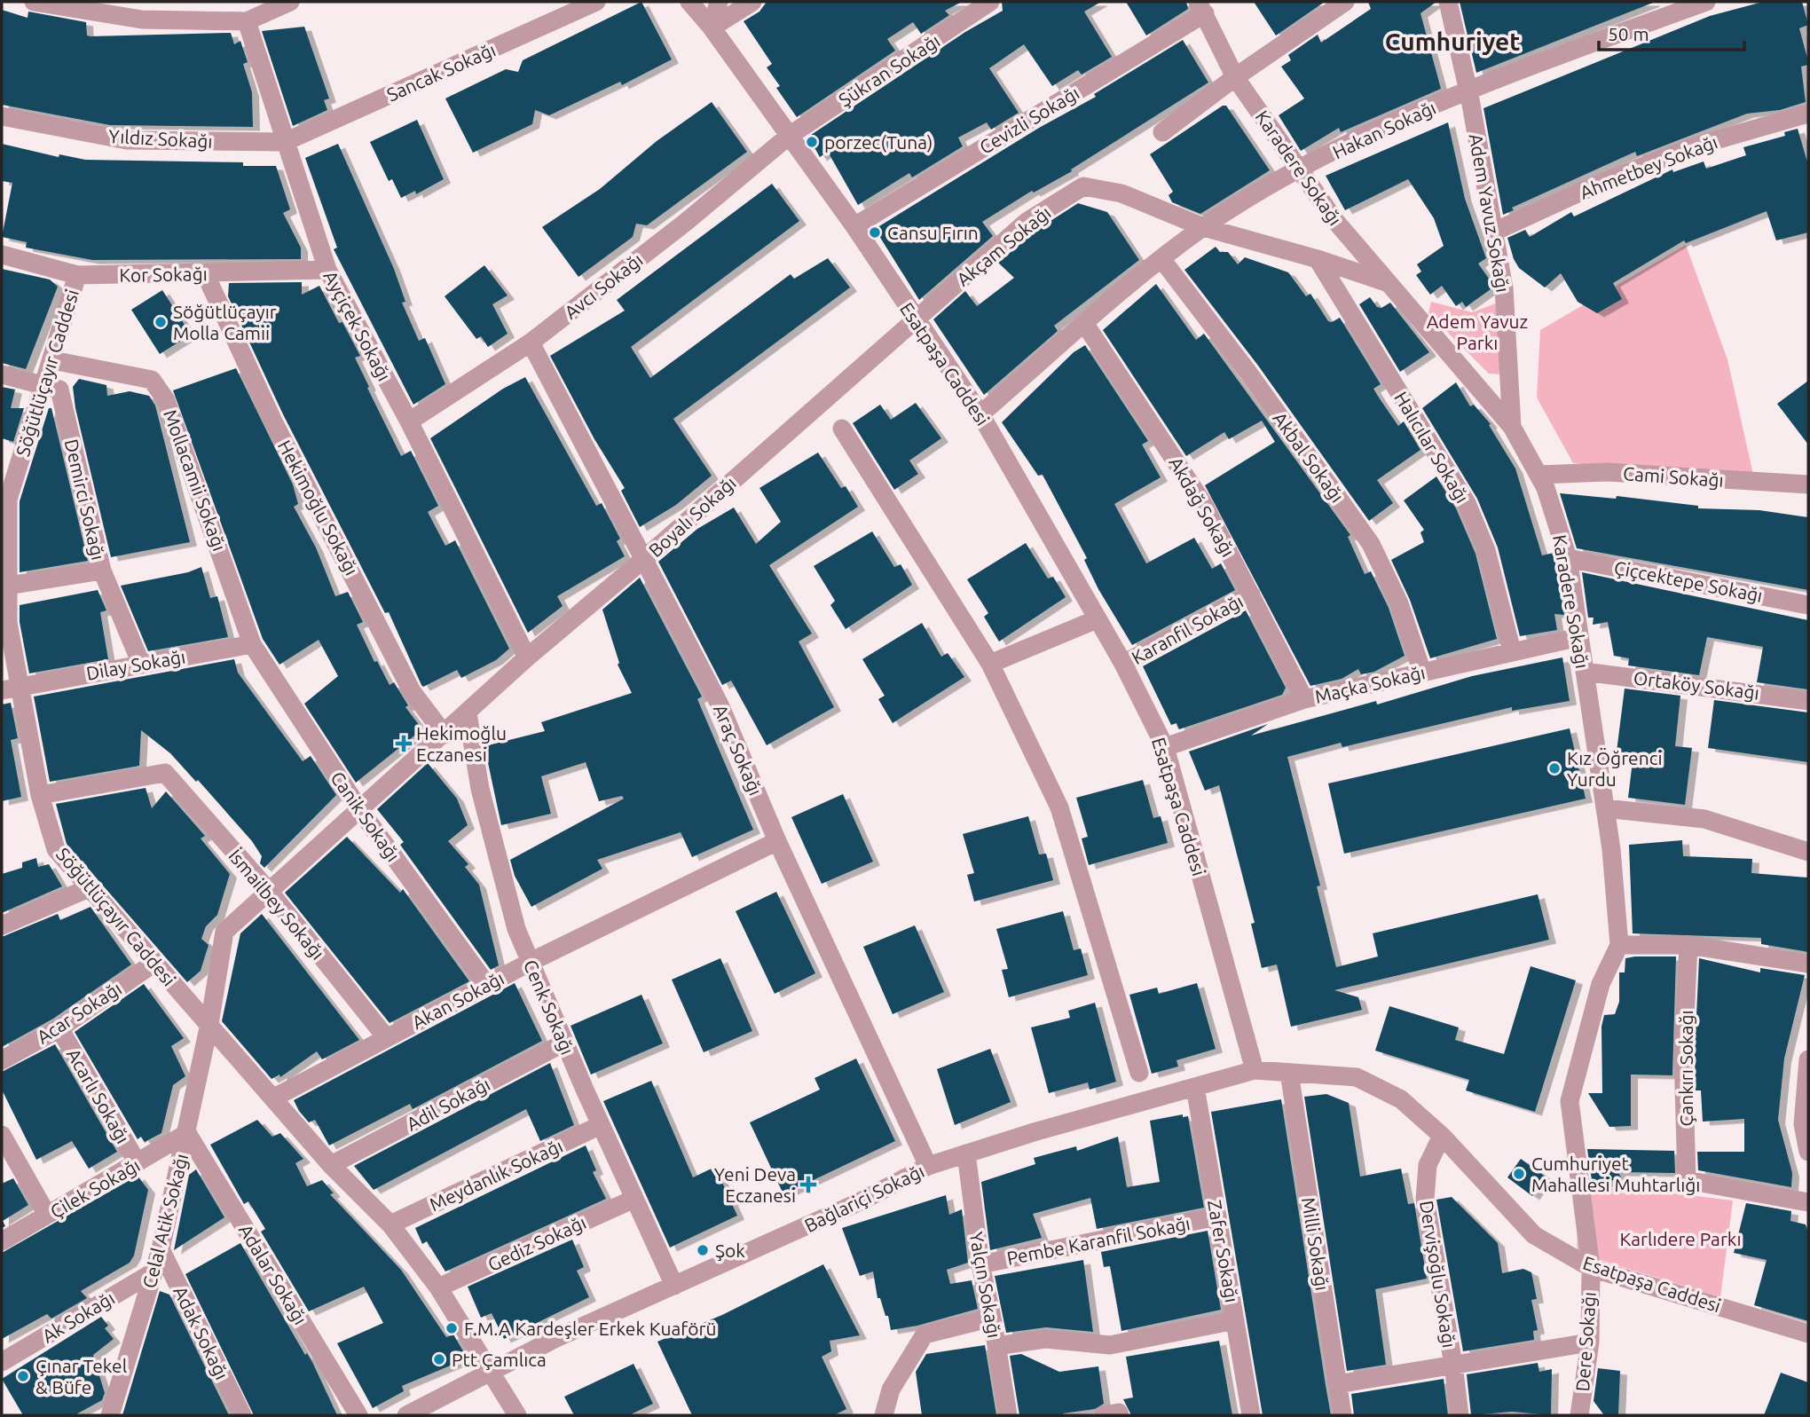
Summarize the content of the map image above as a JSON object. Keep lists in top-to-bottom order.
{
  "streets": {
    "street": [
      "Şükran Sokağı",
      "Sancak Sokağı",
      "Cevizli Sokağı",
      "Hakan Sokağı",
      "Yıldız Sokağı",
      "Ahmetbey Sokağı",
      "Karadere Sokağı",
      "Adem Yavuz Sokağı",
      "Akçam Sokağı",
      "Kor Sokağı",
      "Avcı Sokağı",
      "Ayçiçek Sokağı",
      "Esatpaşa Caddesi",
      "Söğütlüçayır Caddesi",
      "Halıcılar Sokağı",
      "Akbal Sokağı",
      "Cami Sokağı",
      "Mollacamii Sokağı",
      "Demirci Sokağı",
      "Akdağ Sokağı",
      "Hekimoğlu Sokağı",
      "Boyalı Sokağı",
      "Çiçcektepe Sokağı",
      "Karanfil Sokağı",
      "Dilay Sokağı",
      "Maçka Sokağı",
      "Ortaköy Sokağı",
      "Araç Sokağı",
      "Canik Sokağı",
      "İsmailbey Sokağı",
      "Akan Sokağı",
      "Cenk Sokağı",
      "Acar Sokağı",
      "Çankırı Sokağı",
      "Acarlı Sokağı",
      "Adil Sokağı",
      "Meydanlık Sokağı",
      "Çilek Sokağı",
      "Bağlariçi Sokağı",
      "Celal Atik Sokağı",
      "Pembe Karanfil Sokağı",
      "Gediz Sokağı",
      "Milli Sokağı",
      "Zafer Sokağı",
      "Adalar Sokağı",
      "Dervişoğlu Sokağı",
      "Yalçın Sokağı",
      "Ak Sokağı",
      "Adak Sokağı",
      "Dere Sokağı"
    ]
  },
  "crossings": [
    ["Şükran Sokağı", "Avcı Sokağı"],
    ["Şükran Sokağı", "Esatpaşa Caddesi"],
    ["Sancak Sokağı", "Yıldız Sokağı"],
    ["Sancak Sokağı", "Ayçiçek Sokağı"],
    ["Cevizli Sokağı", "Karadere Sokağı"],
    ["Cevizli Sokağı", "Esatpaşa Caddesi"],
    ["Hakan Sokağı", "Karadere Sokağı"],
    ["Hakan Sokağı", "Adem Yavuz Sokağı"],
    ["Hakan Sokağı", "Akçam Sokağı"],
    ["Hakan Sokağı", "Esatpaşa Caddesi"],
    ["Hakan Sokağı", "Akbal Sokağı"],
    ["Hakan Sokağı", "Akdağ Sokağı"],
    ["Yıldız Sokağı", "Ayçiçek Sokağı"],
    ["Ahmetbey Sokağı", "Adem Yavuz Sokağı"],
    ["Karadere Sokağı", "Adem Yavuz Sokağı"],
    ["Karadere Sokağı", "Cami Sokağı"],
    ["Karadere Sokağı", "Çiçcektepe Sokağı"],
    ["Karadere Sokağı", "Maçka Sokağı"],
    ["Karadere Sokağı", "Ortaköy Sokağı"],
    ["Akçam Sokağı", "Esatpaşa Caddesi"],
    ["Akçam Sokağı", "Boyalı Sokağı"],
    ["Kor Sokağı", "Ayçiçek Sokağı"],
    ["Kor Sokağı", "Söğütlüçayır Caddesi"],
    ["Kor Sokağı", "Hekimoğlu Sokağı"],
    ["Avcı Sokağı", "Ayçiçek Sokağı"],
    ["Avcı Sokağı", "Esatpaşa Caddesi"],
    ["Avcı Sokağı", "Araç Sokağı"],
    ["Ayçiçek Sokağı", "Boyalı Sokağı"],
    ["Esatpaşa Caddesi", "Boyalı Sokağı"],
    ["Esatpaşa Caddesi", "Karanfil Sokağı"],
    ["Esatpaşa Caddesi", "Maçka Sokağı"],
    ["Esatpaşa Caddesi", "Bağlariçi Sokağı"],
    ["Esatpaşa Caddesi", "Milli Sokağı"],
    ["Esatpaşa Caddesi", "Dervişoğlu Sokağı"],
    ["Esatpaşa Caddesi", "Dere Sokağı"],
    ["Söğütlüçayır Caddesi", "Mollacamii Sokağı"],
    ["Söğütlüçayır Caddesi", "Demirci Sokağı"],
    ["Söğütlüçayır Caddesi", "Dilay Sokağı"],
    ["Söğütlüçayır Caddesi", "İsmailbey Sokağı"],
    ["Söğütlüçayır Caddesi", "Akan Sokağı"],
    ["Söğütlüçayır Caddesi", "Acar Sokağı"],
    ["Söğütlüçayır Caddesi", "Adil Sokağı"],
    ["Söğütlüçayır Caddesi", "Meydanlık Sokağı"],
    ["Söğütlüçayır Caddesi", "Bağlariçi Sokağı"],
    ["Söğütlüçayır Caddesi", "Celal Atik Sokağı"],
    ["Söğütlüçayır Caddesi", "Gediz Sokağı"],
    ["Halıcılar Sokağı", "Maçka Sokağı"],
    ["Akbal Sokağı", "Maçka Sokağı"],
    ["Mollacamii Sokağı", "Dilay Sokağı"],
    ["Mollacamii Sokağı", "Canik Sokağı"],
    ["Demirci Sokağı", "Dilay Sokağı"],
    ["Akdağ Sokağı", "Karanfil Sokağı"],
    ["Akdağ Sokağı", "Maçka Sokağı"],
    ["Boyalı Sokağı", "Araç Sokağı"],
    ["Boyalı Sokağı", "Cenk Sokağı"],
    ["Dilay Sokağı", "Canik Sokağı"],
    ["Araç Sokağı", "Akan Sokağı"],
    ["Araç Sokağı", "Bağlariçi Sokağı"],
    ["Canik Sokağı", "Akan Sokağı"],
    ["İsmailbey Sokağı", "Akan Sokağı"],
    ["Akan Sokağı", "Cenk Sokağı"],
    ["Cenk Sokağı", "Adil Sokağı"],
    ["Cenk Sokağı", "Meydanlık Sokağı"],
    ["Cenk Sokağı", "Bağlariçi Sokağı"],
    ["Cenk Sokağı", "Gediz Sokağı"],
    ["Acar Sokağı", "Acarlı Sokağı"],
    ["Acarlı Sokağı", "Çilek Sokağı"],
    ["Çilek Sokağı", "Celal Atik Sokağı"],
    ["Çilek Sokağı", "Adalar Sokağı"],
    ["Bağlariçi Sokağı", "Zafer Sokağı"],
    ["Bağlariçi Sokağı", "Yalçın Sokağı"],
    ["Celal Atik Sokağı", "Adalar Sokağı"],
    ["Celal Atik Sokağı", "Ak Sokağı"],
    ["Celal Atik Sokağı", "Adak Sokağı"],
    ["Pembe Karanfil Sokağı", "Zafer Sokağı"],
    ["Pembe Karanfil Sokağı", "Yalçın Sokağı"]
  ],
  "districts": ["Cumhuriyet"],
  "parks": ["Adem Yavuz Parkı", "Karlıdere Parkı"],
  "places": {
    "other": [
      "porzec(Tuna)",
      "Cansu Fırın",
      "Söğütlüçayır Molla Camii",
      "Kız Öğrenci Yurdu",
      "Cumhuriyet Mahallesi Muhtarlığı",
      "Şok",
      "F.M.A Kardeşler Erkek Kuaförü",
      "Ptt Çamlıca",
      "Çınar Tekel & Büfe"
    ],
    "health": ["Hekimoğlu Eczanesi", "Yeni Deva Eczanesi"]
  },
  "scale_bar": "50 m"
}
